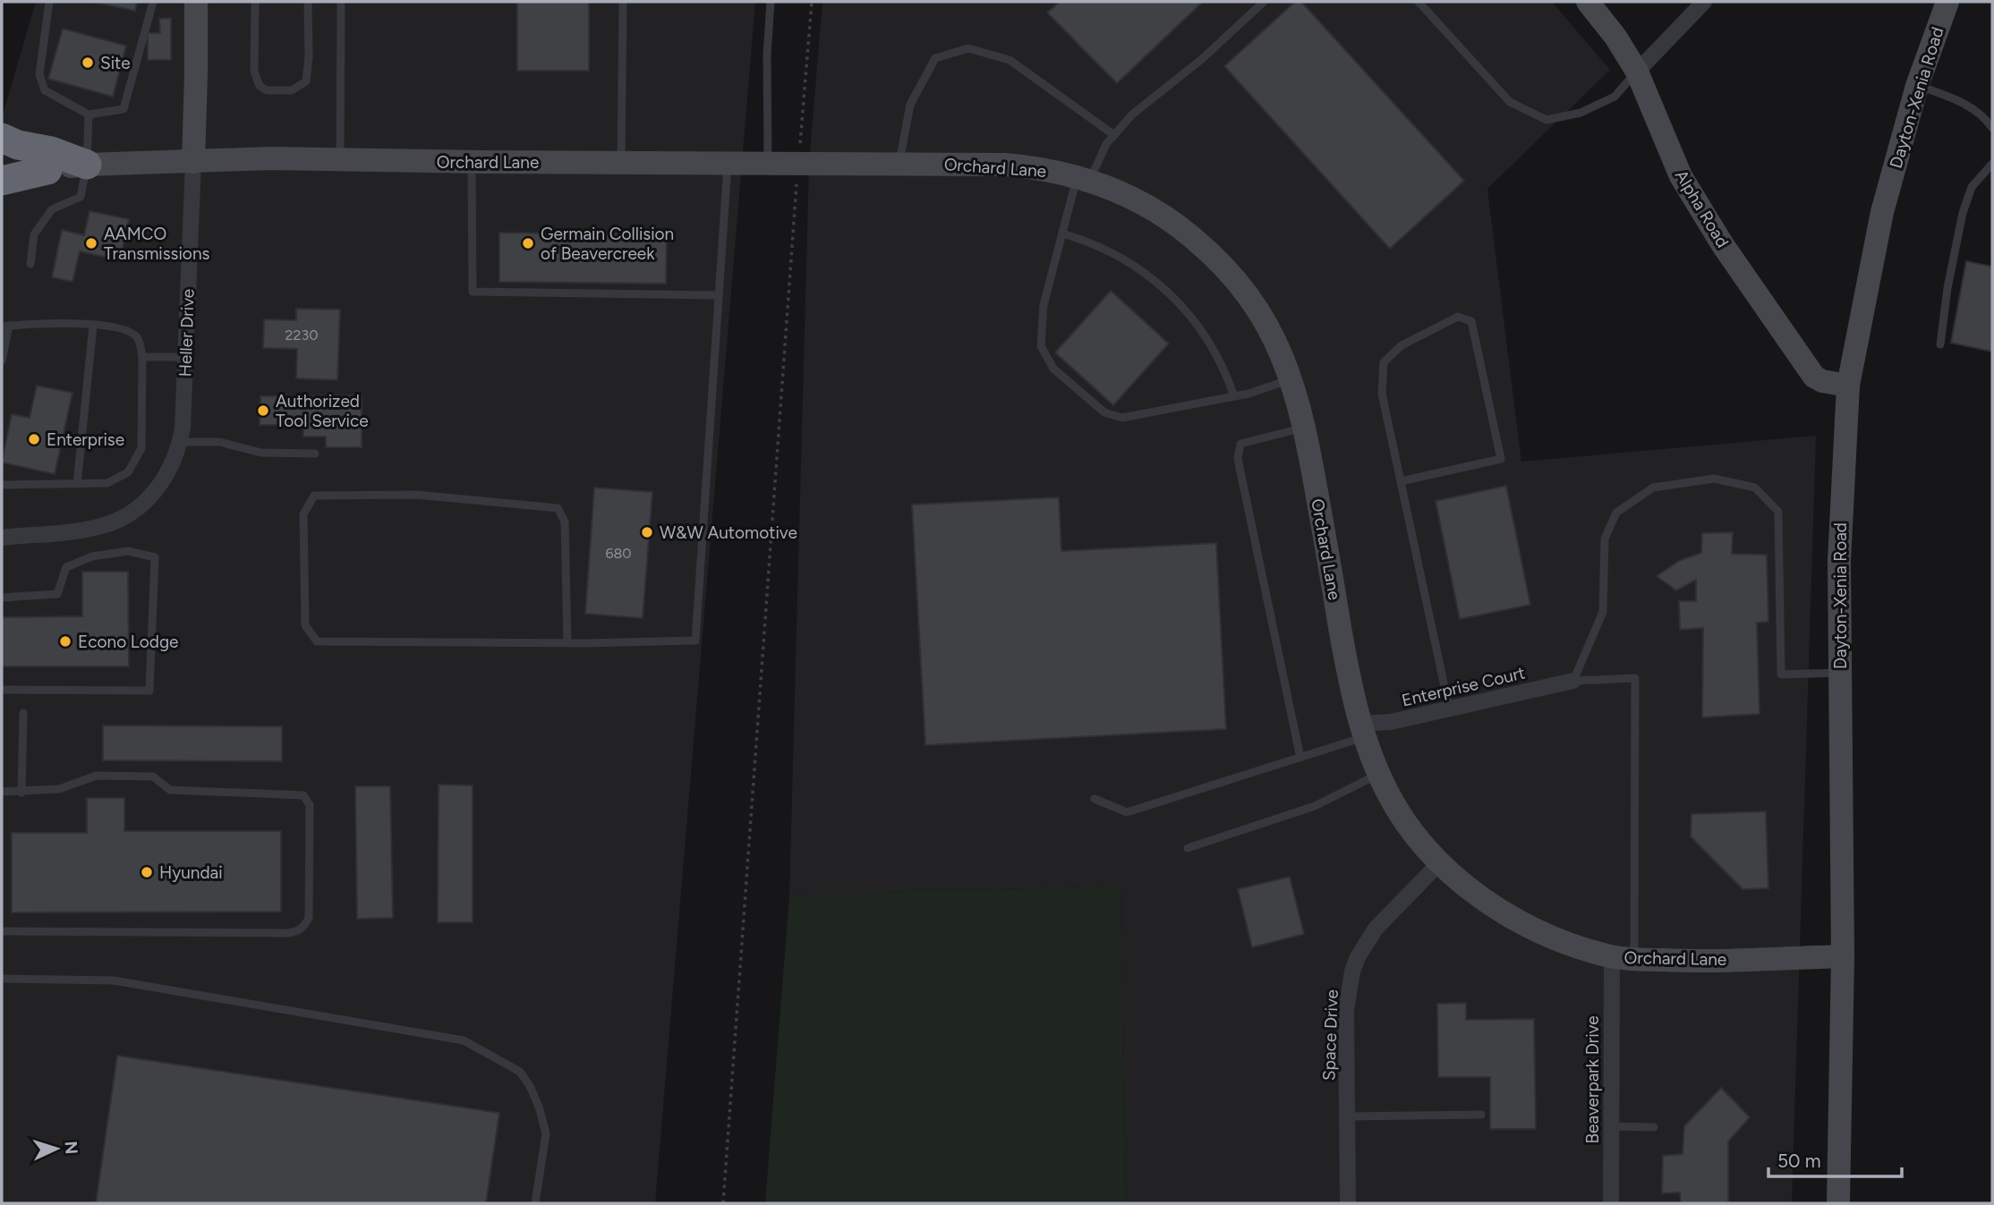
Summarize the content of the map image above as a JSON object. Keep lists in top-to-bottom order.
{
  "streets": {
    "main road": [
      "Dayton-Xenia Road",
      "Orchard Lane",
      "Alpha Road",
      "Heller Drive"
    ],
    "street": ["Enterprise Court", "Space Drive", "Beaverpark Drive"]
  },
  "crossings": [
    ["Dayton-Xenia Road", "Orchard Lane"],
    ["Dayton-Xenia Road", "Alpha Road"],
    ["Orchard Lane", "Heller Drive"],
    ["Orchard Lane", "Enterprise Court"],
    ["Orchard Lane", "Space Drive"],
    ["Orchard Lane", "Beaverpark Drive"]
  ],
  "places": [
    "Site",
    "AAMCO Transmissions",
    "Germain Collision of Beavercreek",
    "Authorized Tool Service",
    "Enterprise",
    "W&W Automotive",
    "Econo Lodge",
    "Hyundai"
  ],
  "house_numbers": ["2230", "680"],
  "scale_bar": "50 m",
  "north": "right"
}
